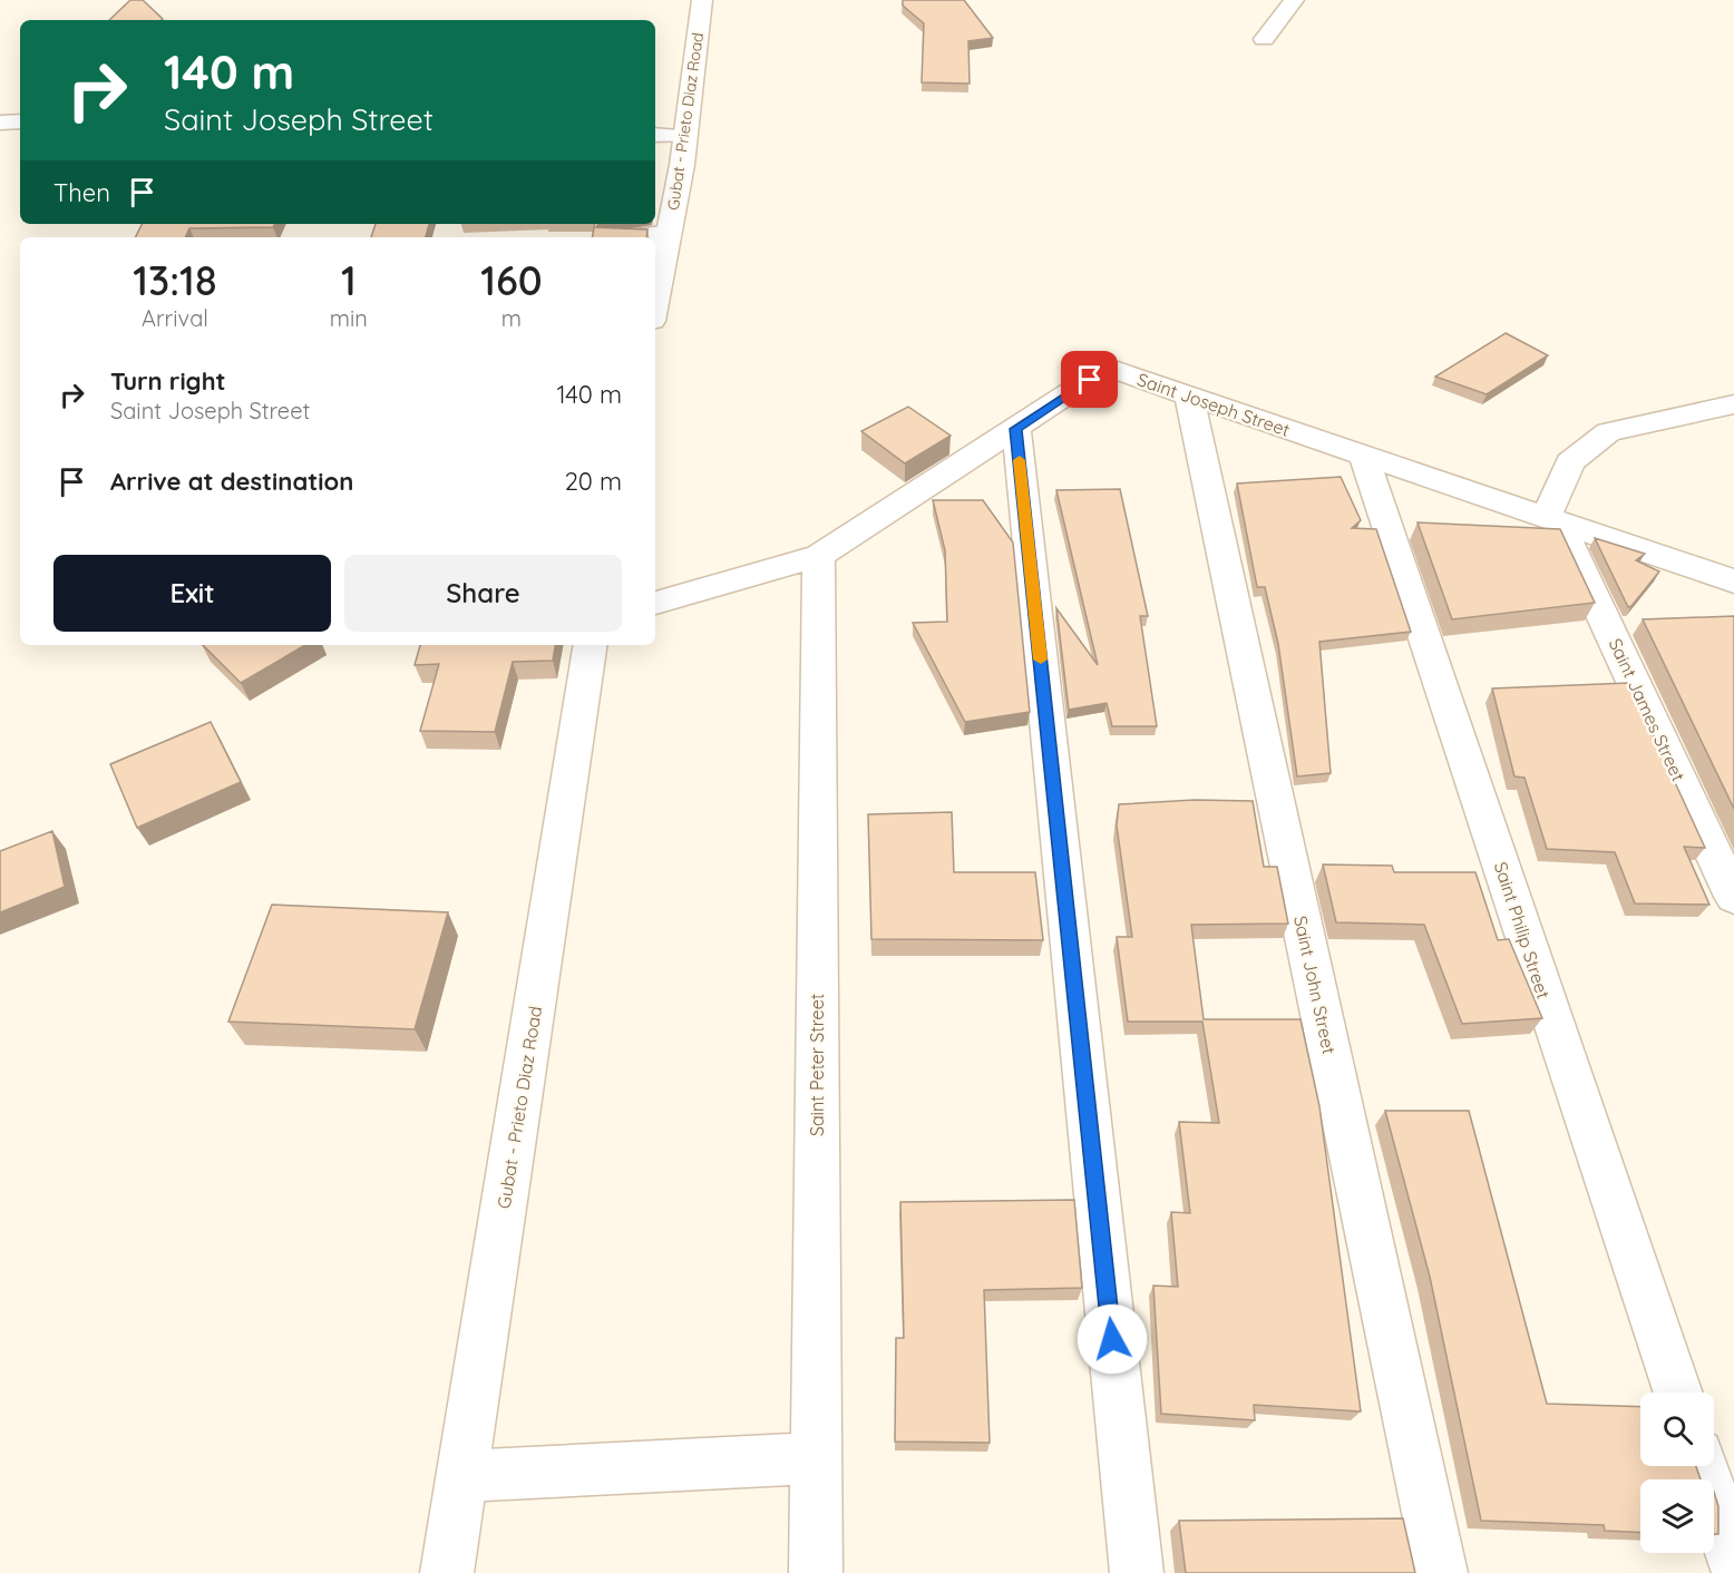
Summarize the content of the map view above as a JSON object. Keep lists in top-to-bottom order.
{
  "streets": {
    "street": [
      "Gubat - Prieto Diaz Road",
      "Saint Joseph Street",
      "Saint James Street",
      "Saint Philip Street",
      "Saint John Street",
      "Saint Peter Street"
    ]
  },
  "crossings": [
    ["Saint Joseph Street", "Saint James Street"],
    ["Saint Joseph Street", "Saint Philip Street"],
    ["Saint Joseph Street", "Saint John Street"],
    ["Saint Joseph Street", "Saint Peter Street"]
  ],
  "page": {
    "turn": ["140 m", "Saint Joseph Street"],
    "then": "Then",
    "eta": [
      "13:18",
      "Arrival",
      "1",
      "min",
      "160",
      "m"
    ],
    "list": [
      {
        "name": "Turn right",
        "note": "Saint Joseph Street",
        "value": "140 m"
      },
      {
        "name": "Arrive at destination",
        "value": "20 m"
      }
    ],
    "buttons": ["Exit", "Share"]
  }
}
